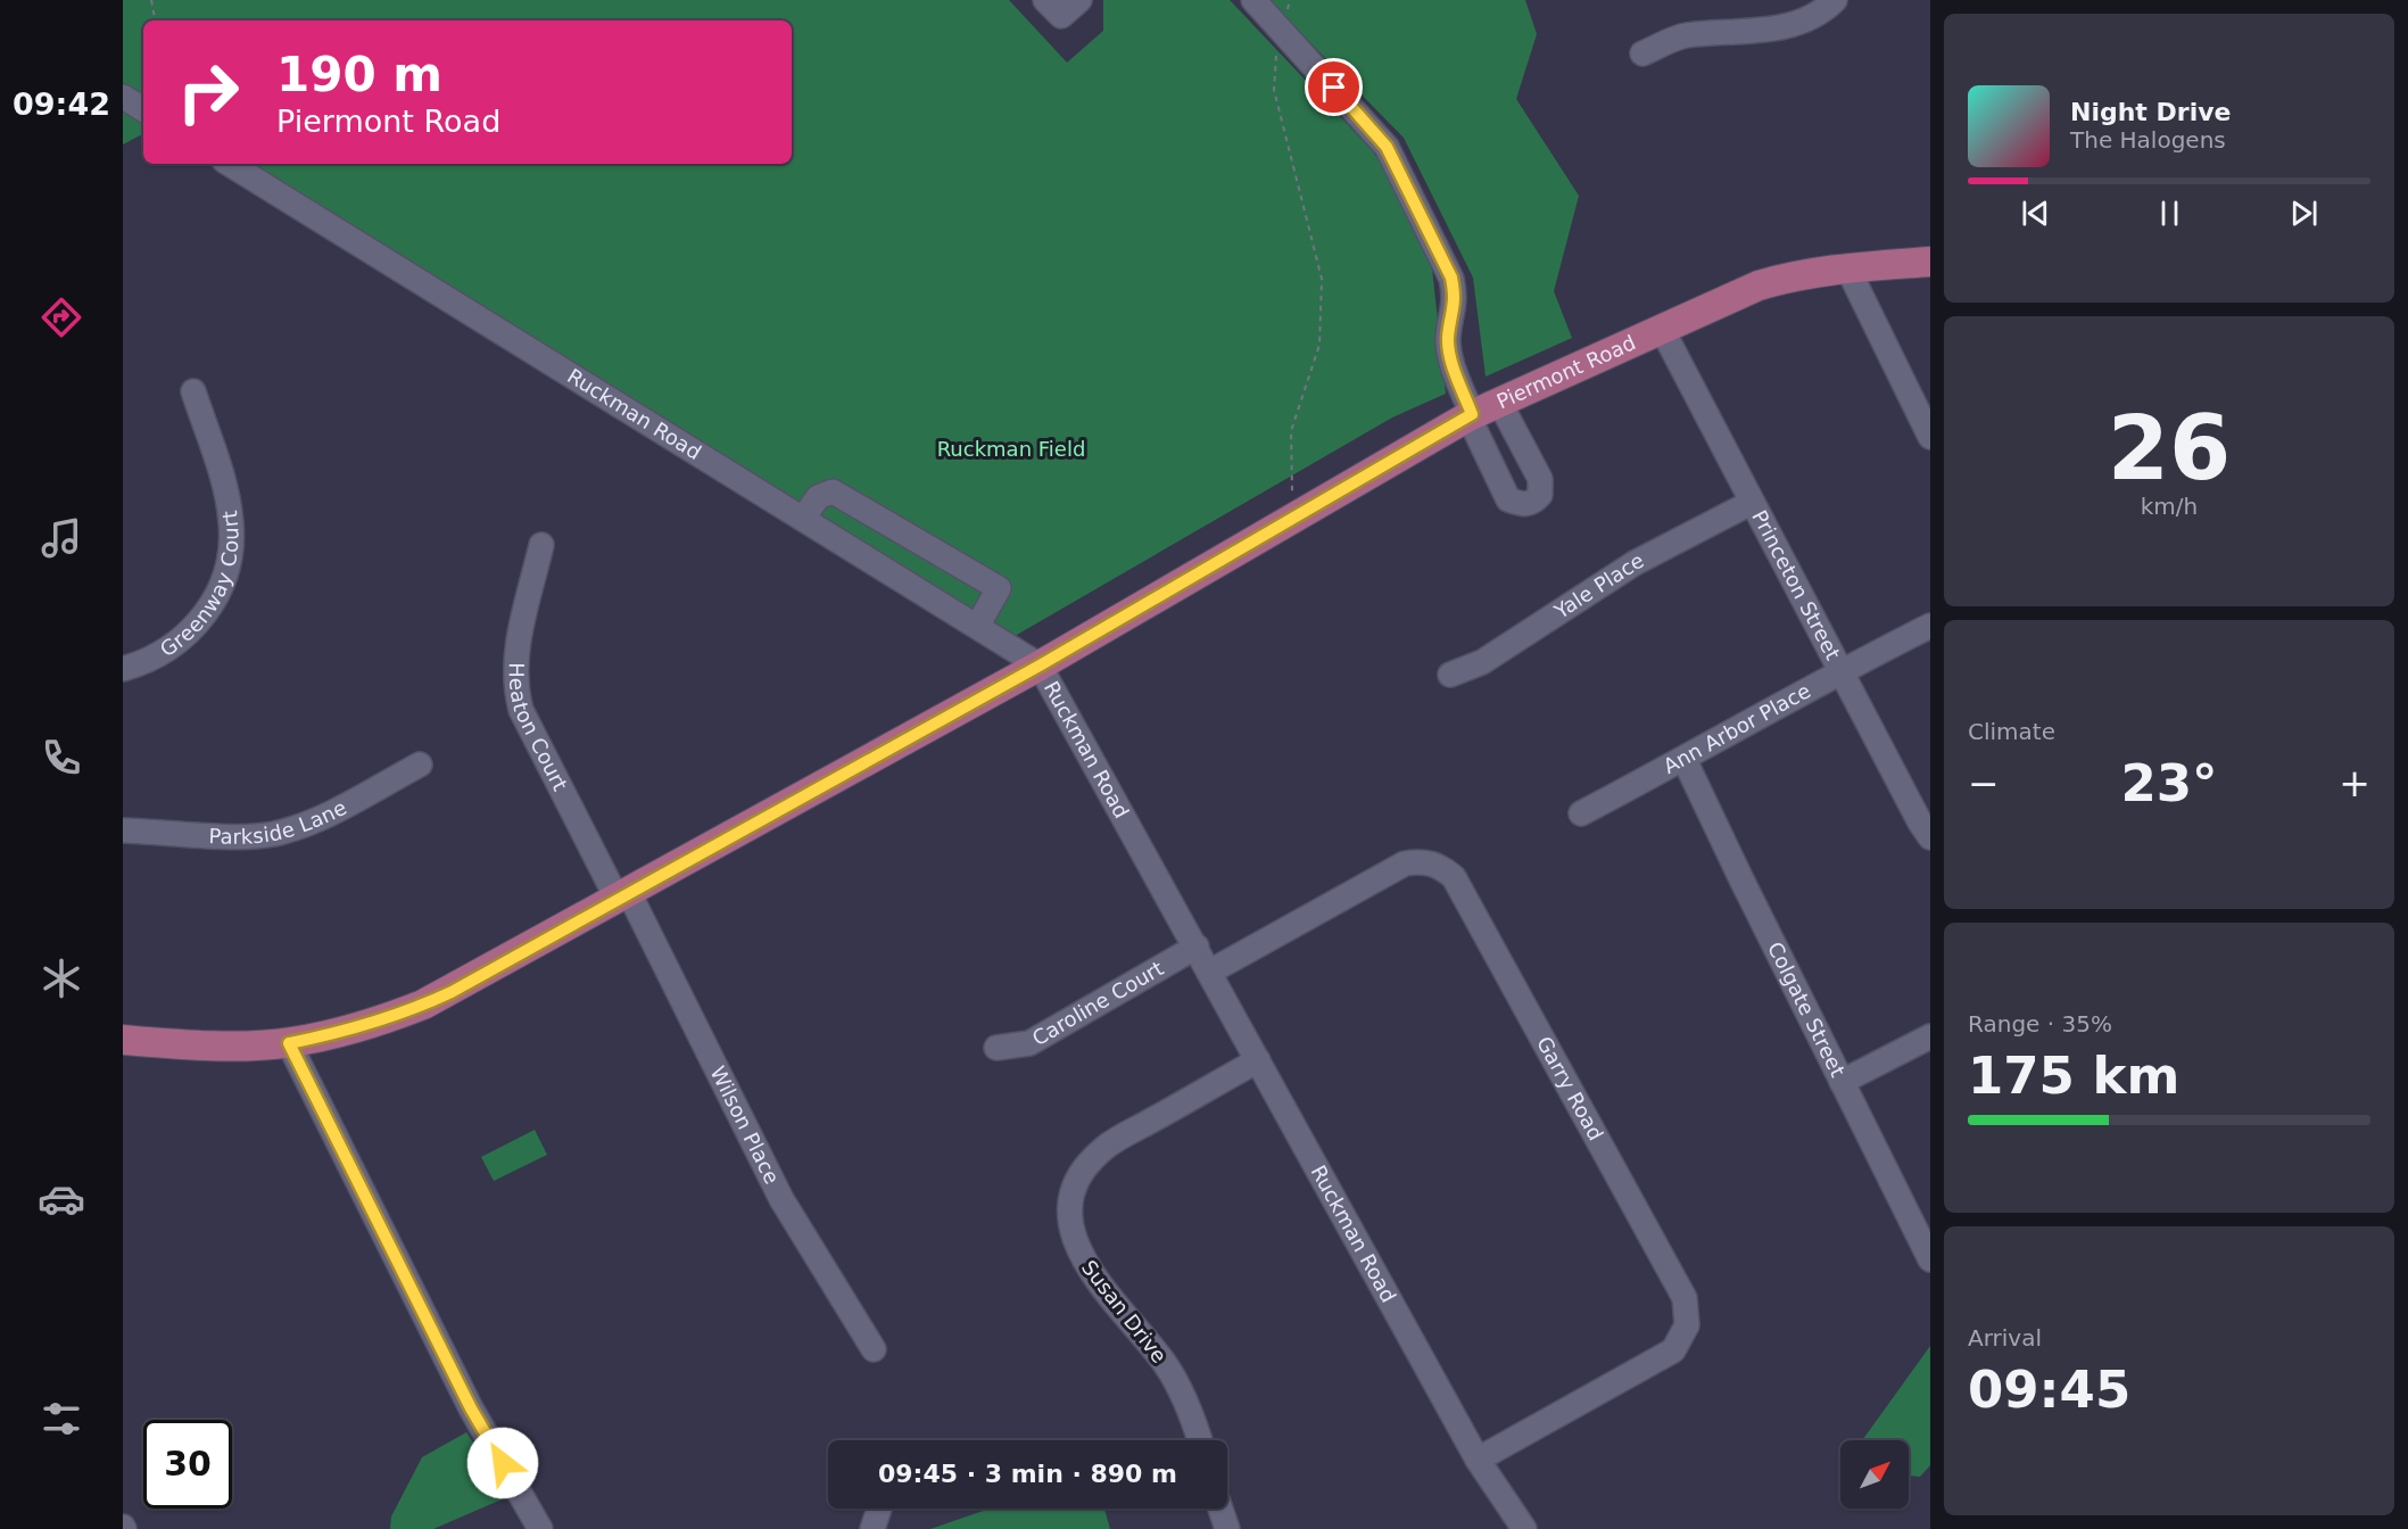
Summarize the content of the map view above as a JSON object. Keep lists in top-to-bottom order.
{
  "streets": {
    "main road": ["Piermont Road"],
    "street": [
      "Ruckman Road",
      "Greenway Court",
      "Princeton Street",
      "Yale Place",
      "Heaton Court",
      "Ann Arbor Place",
      "Parkside Lane",
      "Caroline Court",
      "Colgate Street",
      "Garry Road",
      "Wilson Place",
      "Susan Drive"
    ]
  },
  "crossings": [
    ["Piermont Road", "Ruckman Road"],
    ["Piermont Road", "Princeton Street"],
    ["Piermont Road", "Heaton Court"],
    ["Piermont Road", "Wilson Place"],
    ["Ruckman Road", "Caroline Court"],
    ["Ruckman Road", "Garry Road"],
    ["Ruckman Road", "Susan Drive"],
    ["Princeton Street", "Yale Place"],
    ["Princeton Street", "Ann Arbor Place"],
    ["Heaton Court", "Wilson Place"],
    ["Ann Arbor Place", "Colgate Street"]
  ],
  "parks": ["Ruckman Field"],
  "north": "top right",
  "page": {
    "tabs": "09:42",
    "turn": ["190 m", "Piermont Road"],
    "song": ["Night Drive", "The Halogens"],
    "tile": [
      ["26", "km/h"],
      "Climate",
      ["Range · 35%", "175 km"],
      ["Arrival", "09:45"]
    ],
    "heat": ["−", "23°", "+"],
    "limit": "30",
    "trip": "09:45 · 3 min · 890 m"
  }
}
